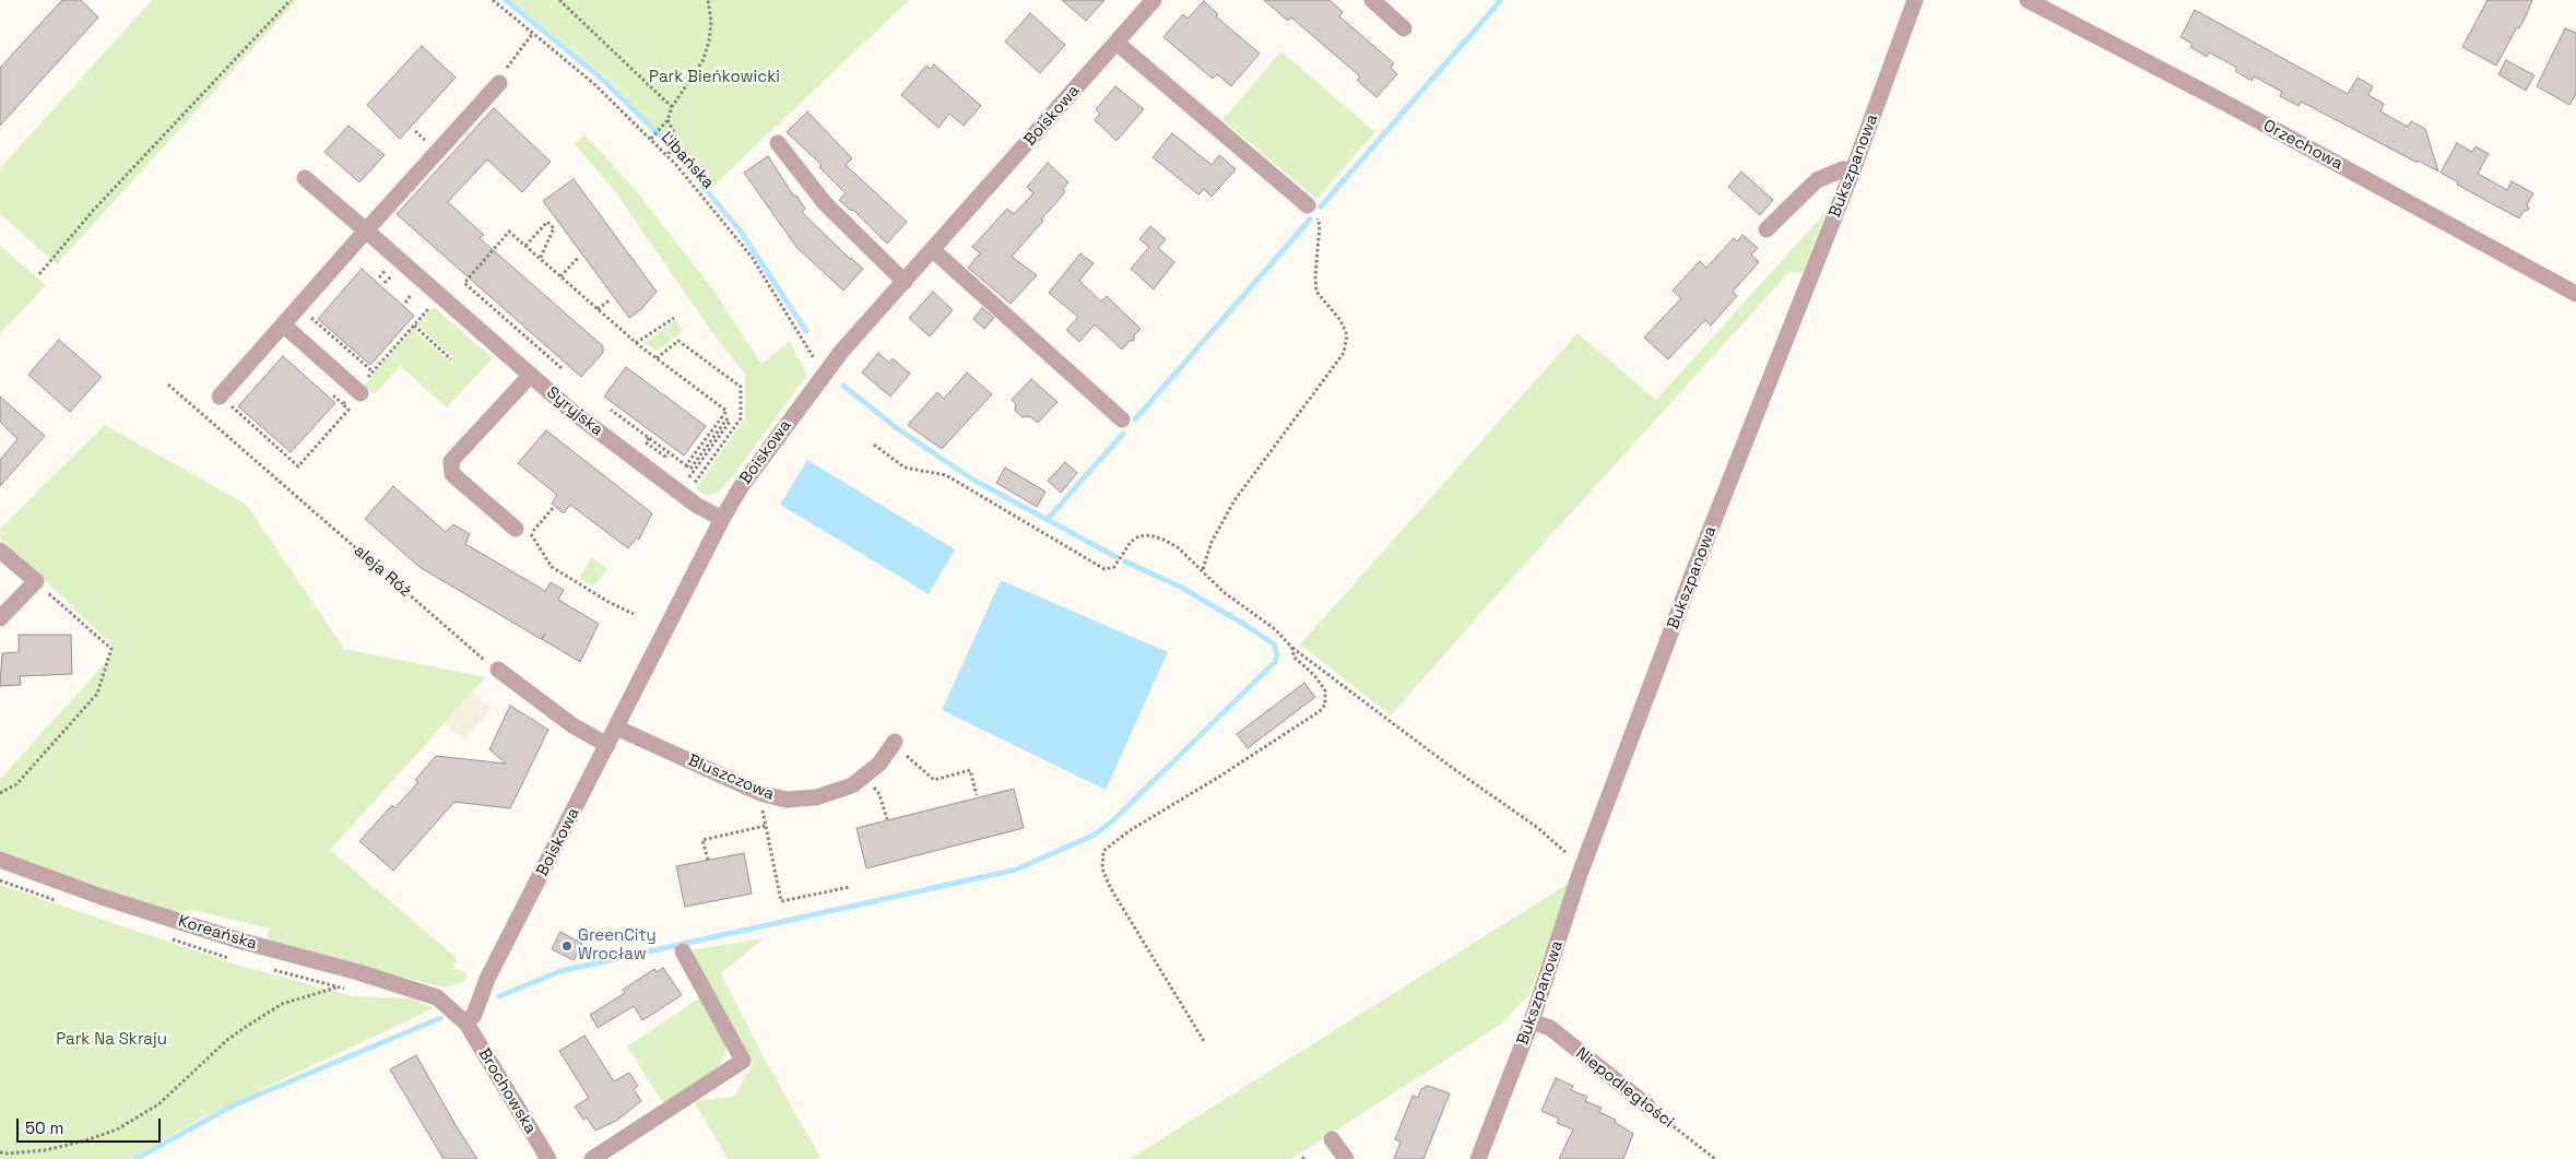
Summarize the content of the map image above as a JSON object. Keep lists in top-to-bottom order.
{
  "streets": {
    "street": [
      "Boiskowa",
      "Orzechowa",
      "Bukszpanowa",
      "Syryjska",
      "Bluszczowa",
      "Koreańska",
      "Niepodległości",
      "Brochowska"
    ],
    "path": ["Libańska", "aleja Róż"]
  },
  "crossings": [
    ["Boiskowa", "Libańska"],
    ["Boiskowa", "Syryjska"],
    ["Boiskowa", "Bluszczowa"],
    ["Boiskowa", "Brochowska"],
    ["Bukszpanowa", "Niepodległości"],
    ["Koreańska", "Brochowska"]
  ],
  "parks": ["Park Bieńkowicki", "Park Na Skraju"],
  "places": ["GreenCity Wrocław"],
  "scale_bar": "50 m"
}
